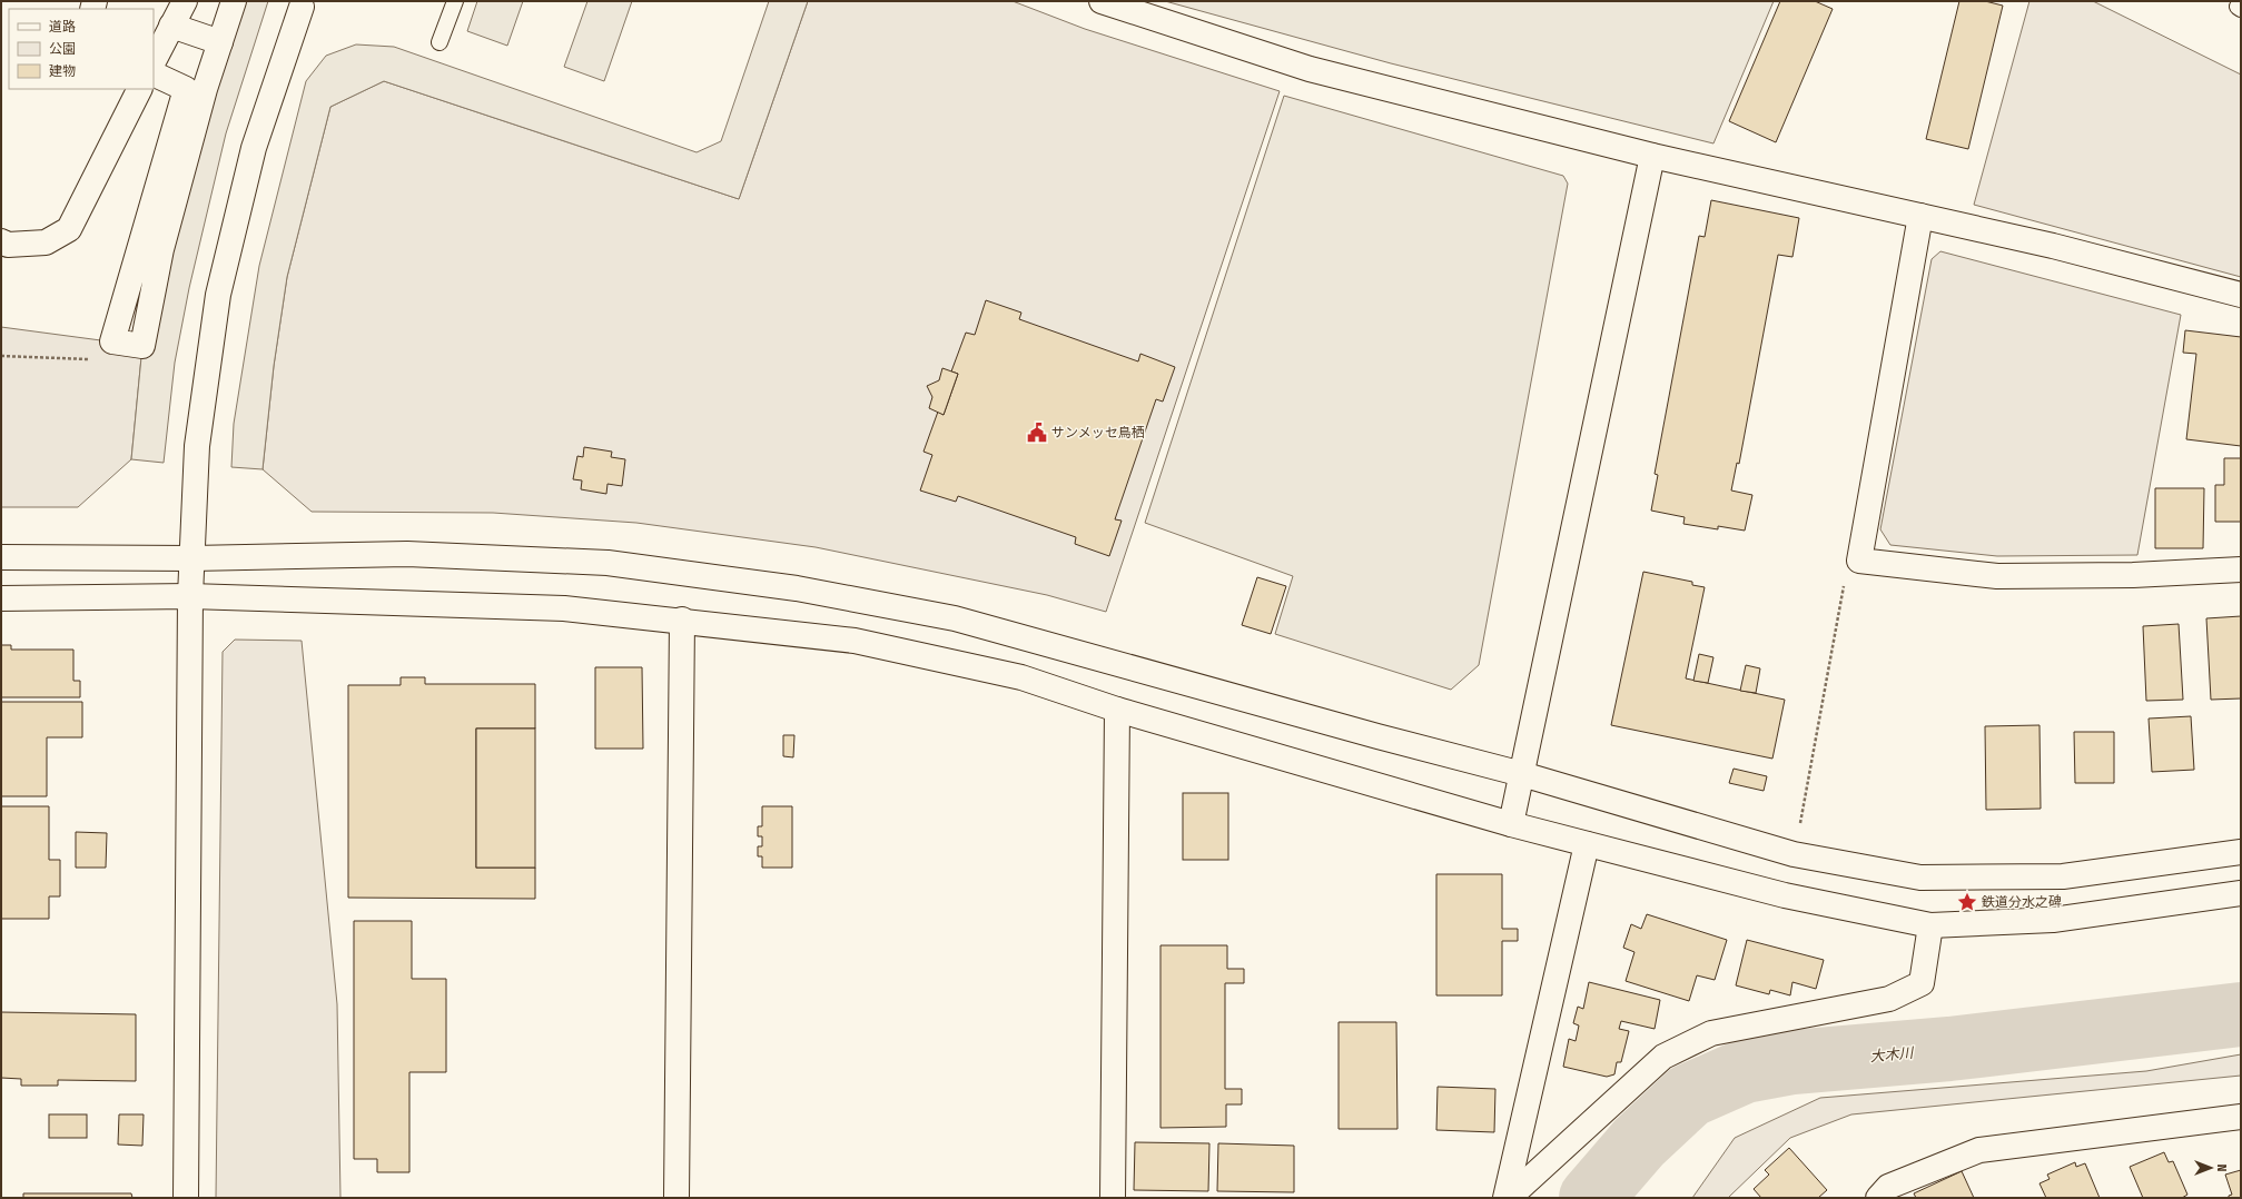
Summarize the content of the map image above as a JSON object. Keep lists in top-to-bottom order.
{
  "water": ["大木川"],
  "places": {
    "public building": ["サンメッセ鳥栖"],
    "place": ["鉄道分水之碑"]
  },
  "legend": ["道路", "公園", "建物"],
  "north": "right"
}
